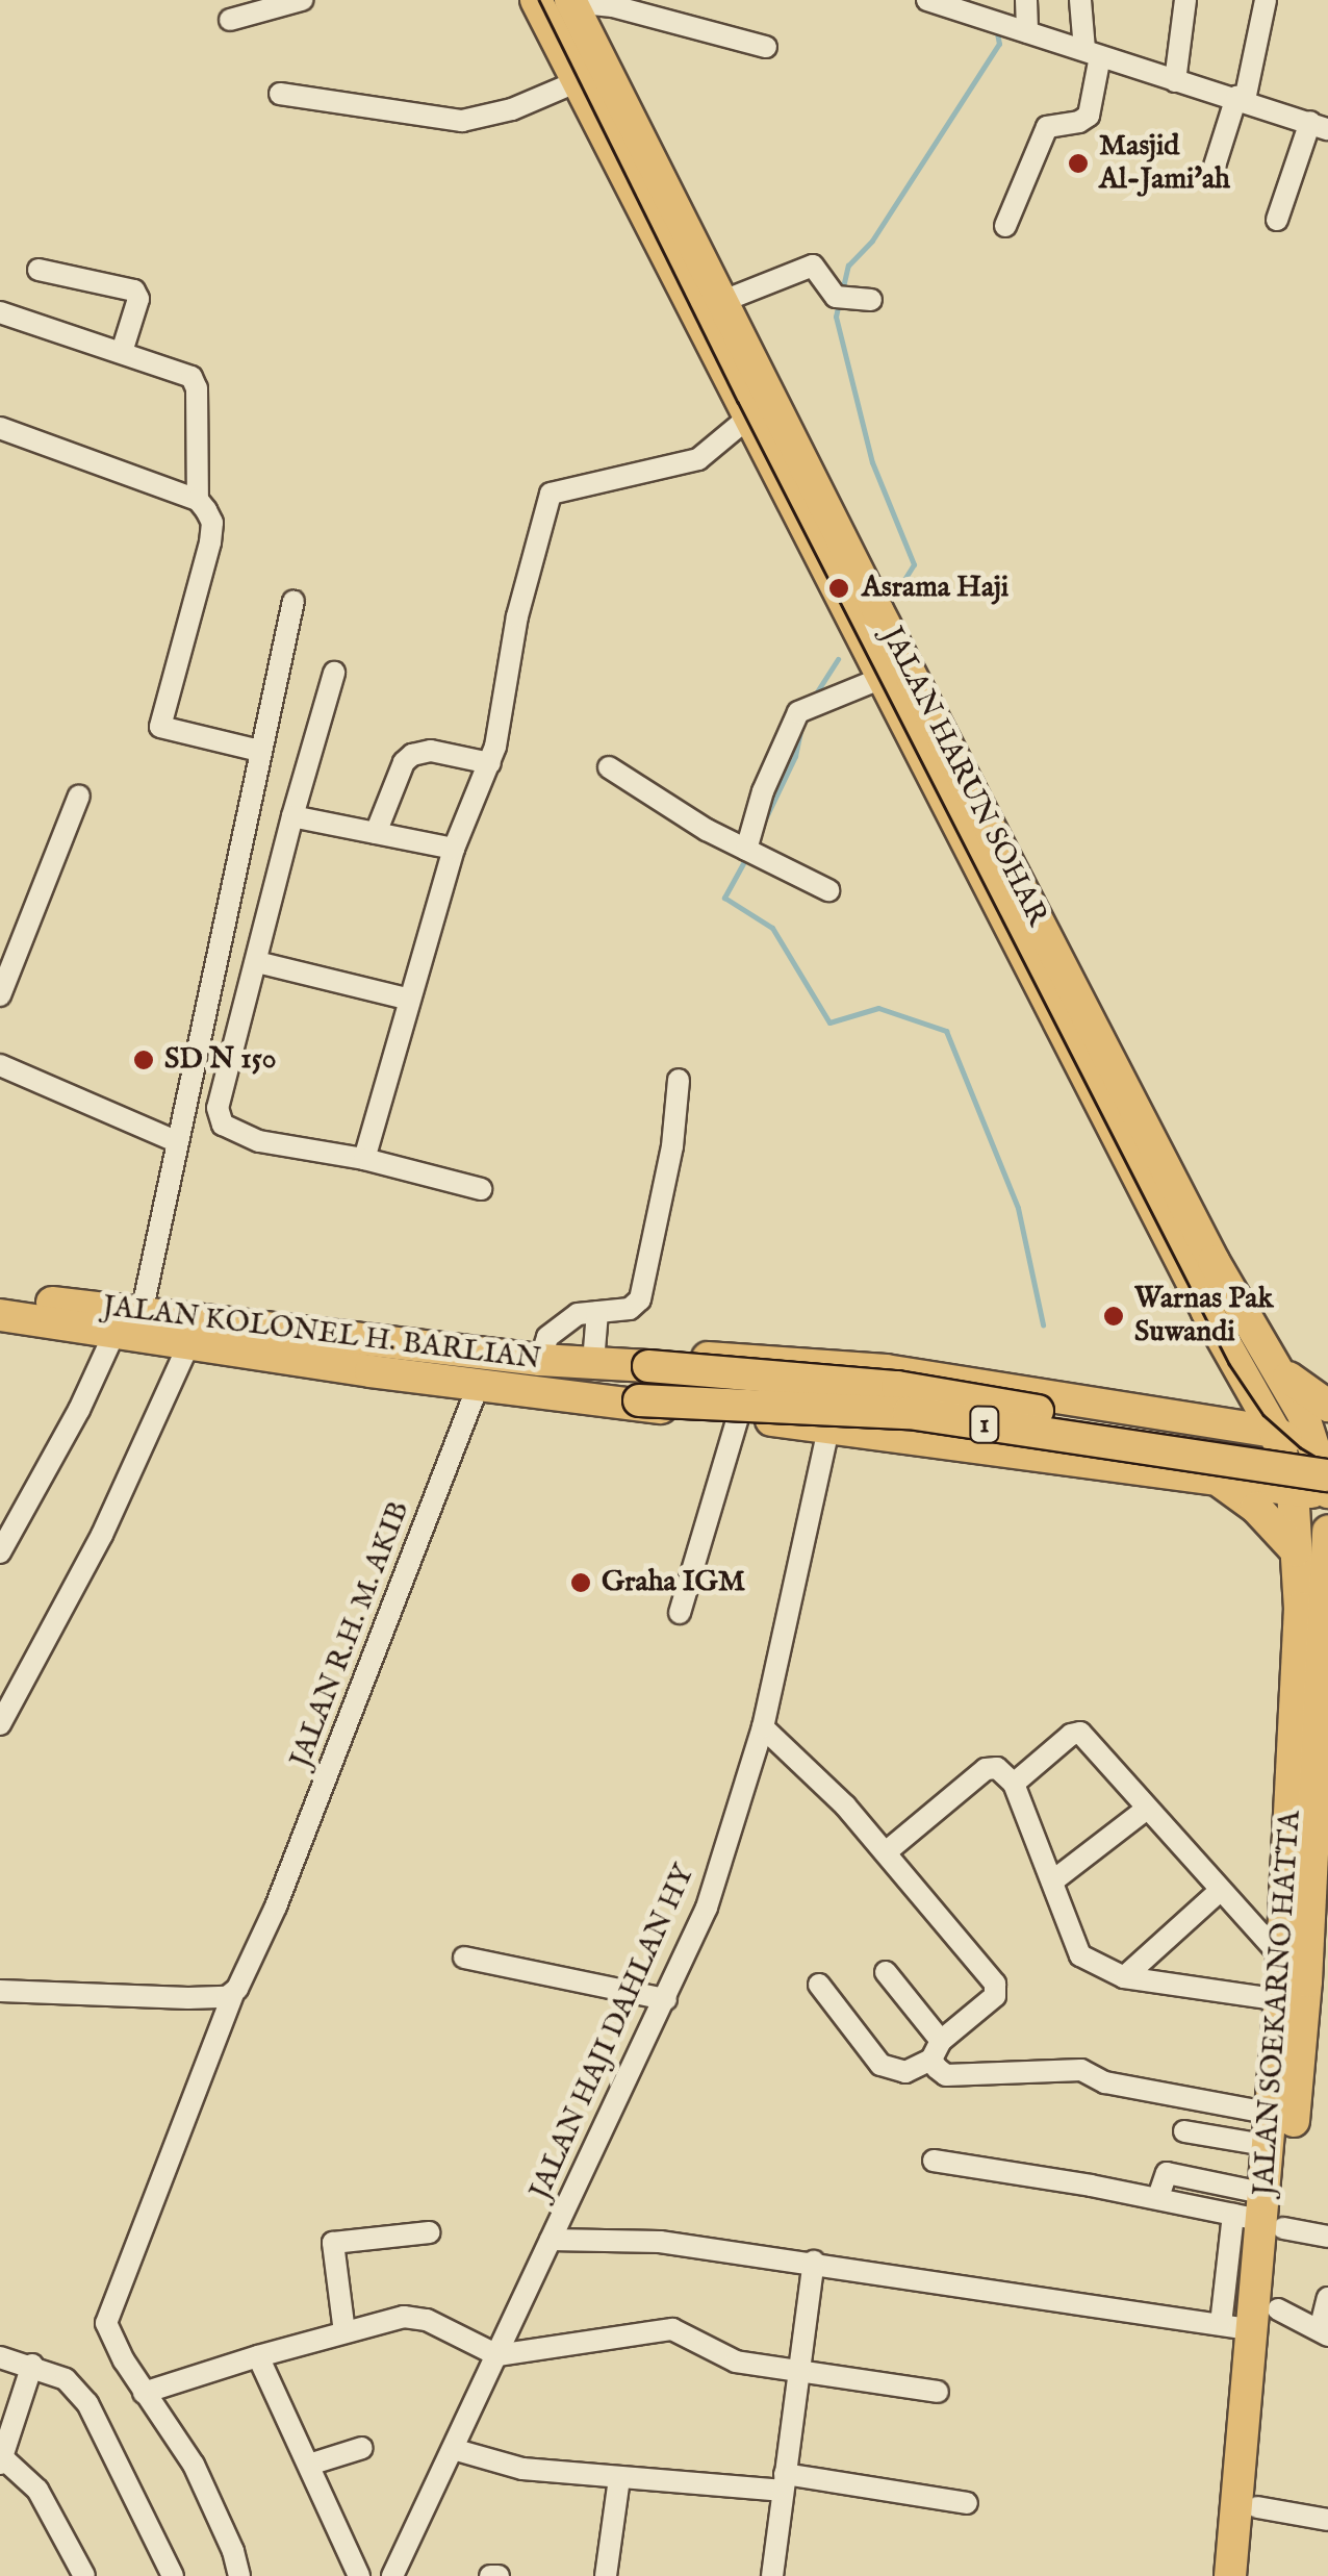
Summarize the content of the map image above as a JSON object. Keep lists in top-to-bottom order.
{
  "streets": {
    "highway": [
      "JALAN HARUN SOHAR",
      "JALAN KOLONEL H. BARLIAN",
      "1",
      "JALAN SOEKARNO HATTA"
    ],
    "street": ["JALAN R.H. M. AKIB", "JALAN HAJI DAHLAN HY"]
  },
  "crossings": [
    ["JALAN HARUN SOHAR", "1"],
    ["JALAN HARUN SOHAR", "JALAN SOEKARNO HATTA"],
    ["JALAN KOLONEL H. BARLIAN", "1"],
    ["JALAN KOLONEL H. BARLIAN", "JALAN R.H. M. AKIB"],
    ["1", "JALAN SOEKARNO HATTA"],
    ["1", "JALAN HAJI DAHLAN HY"]
  ],
  "places": [
    "Masjid Al-Jami'ah",
    "Asrama Haji",
    "SD N 150",
    "Warnas Pak Suwandi",
    "Graha IGM"
  ]
}
